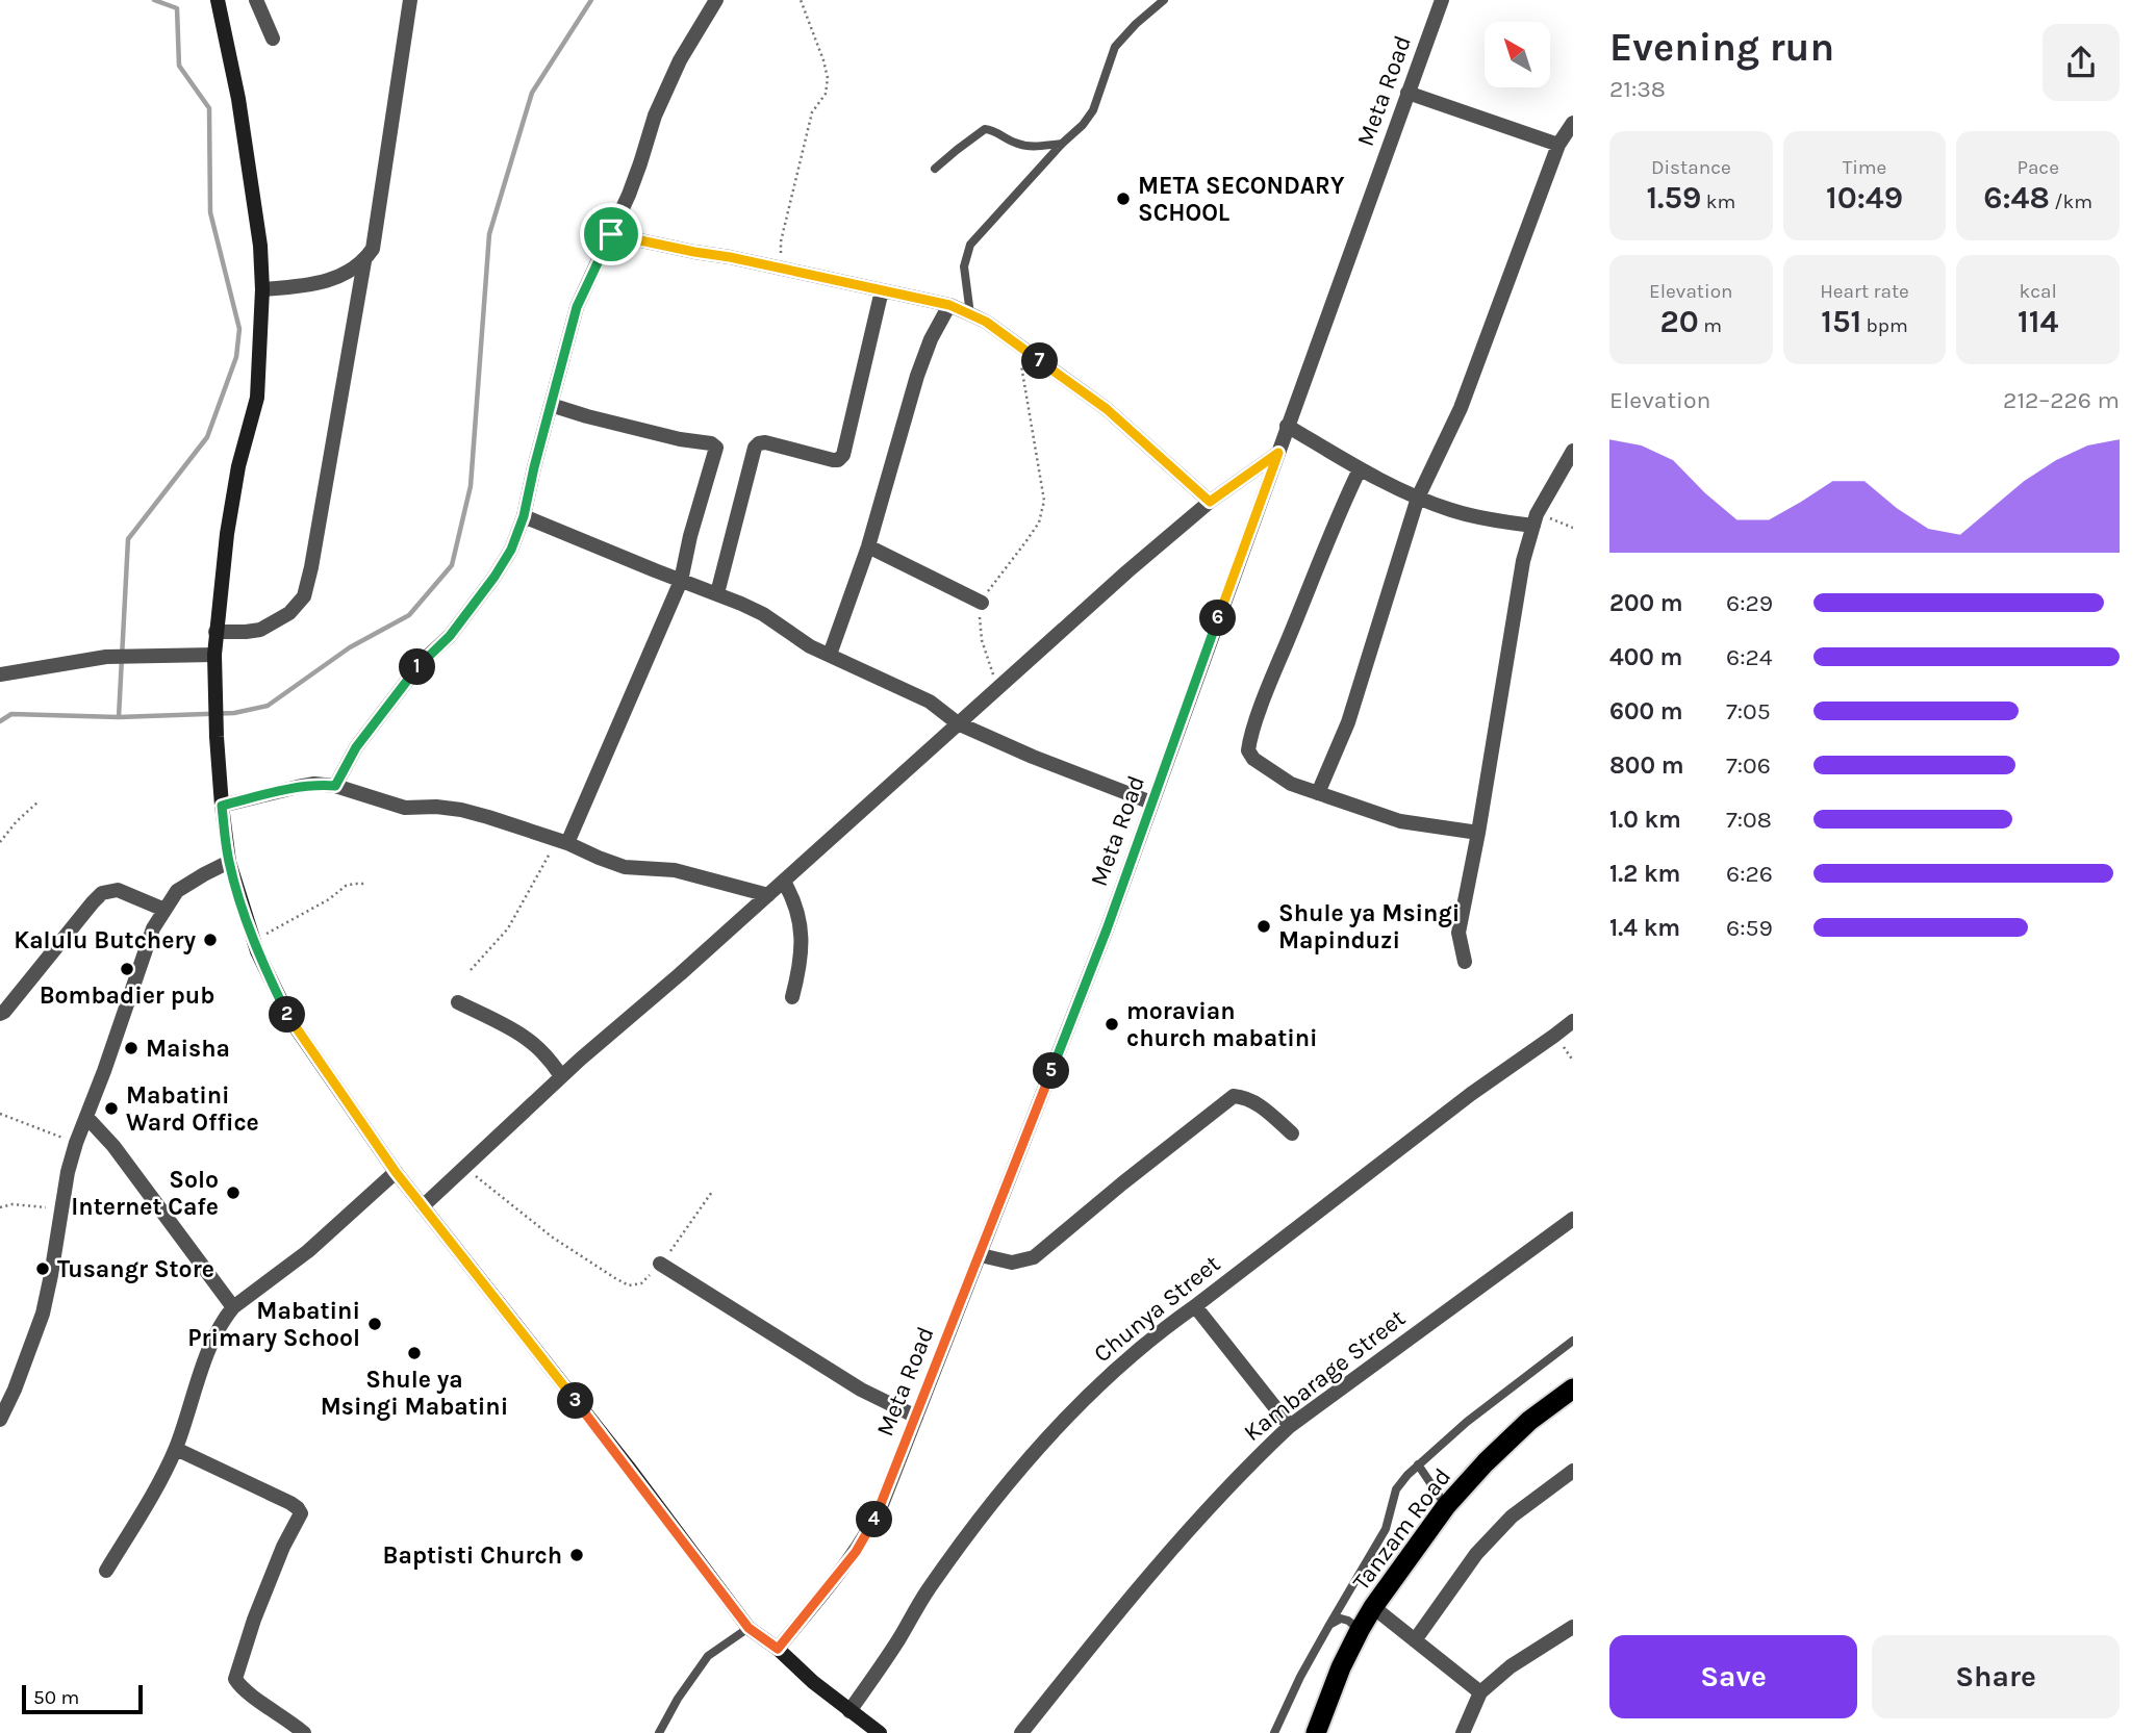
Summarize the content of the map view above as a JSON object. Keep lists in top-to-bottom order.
{
  "streets": {
    "highway": ["Tanzam Road"],
    "street": ["Meta Road", "Chunya Street", "Kambarage Street"]
  },
  "places": [
    "META SECONDARY SCHOOL",
    "Shule ya Msingi Mapinduzi",
    "Kalulu Butchery",
    "Bombadier pub",
    "moravian church mabatini",
    "Maisha",
    "Mabatini Ward Office",
    "Solo Internet Cafe",
    "Tusangr Store",
    "Mabatini Primary School",
    "Shule ya Msingi Mabatini",
    "Baptisti Church"
  ],
  "scale_bar": "50 m",
  "north": "top left",
  "page": {
    "heading": ["Evening run", "21:38"],
    "stats": [
      ["Distance", "1.59 km"],
      ["Time", "10:49"],
      ["Pace", "6:48 /km"],
      ["Elevation", "20 m"],
      ["Heart rate", "151 bpm"],
      ["kcal", "114"]
    ],
    "pins": [
      "7",
      "6",
      "1",
      "2",
      "5",
      "3",
      "4"
    ],
    "chart": ["Elevation", "212–226 m"],
    "list": [
      {
        "name": "200 m",
        "note": "6:29"
      },
      {
        "name": "400 m",
        "note": "6:24"
      },
      {
        "name": "600 m",
        "note": "7:05"
      },
      {
        "name": "800 m",
        "note": "7:06"
      },
      {
        "name": "1.0 km",
        "note": "7:08"
      },
      {
        "name": "1.2 km",
        "note": "6:26"
      },
      {
        "name": "1.4 km",
        "note": "6:59"
      }
    ],
    "buttons": ["Save", "Share"],
    "scale": "50 m"
  }
}
